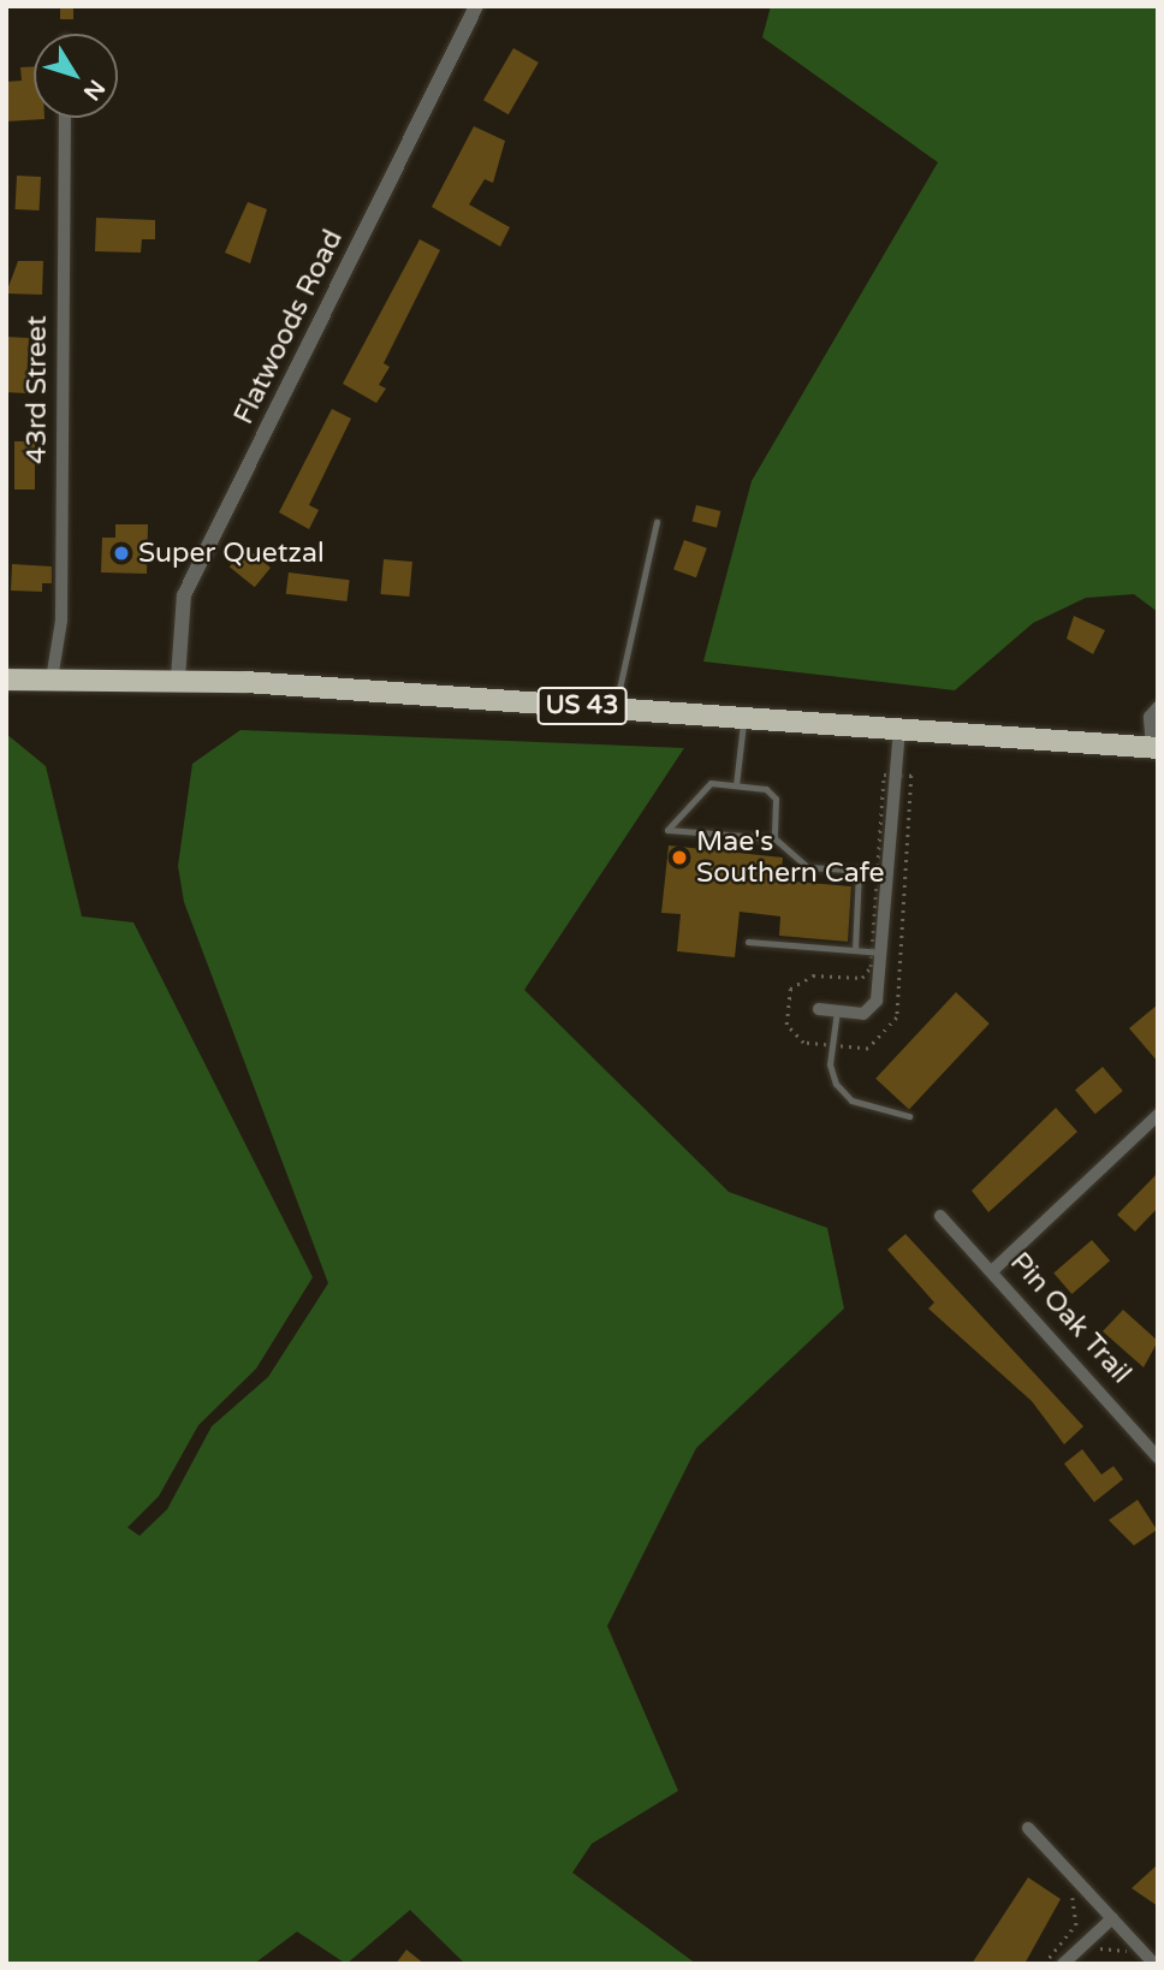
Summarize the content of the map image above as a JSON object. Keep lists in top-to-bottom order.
{
  "streets": {
    "highway": ["US 43"],
    "street": ["Flatwoods Road", "43rd Street", "Pin Oak Trail"]
  },
  "crossings": [
    ["Flatwoods Road", "US 43"],
    ["43rd Street", "US 43"]
  ],
  "places": ["Super Quetzal", "Mae's Southern Cafe"],
  "north": "bottom right"
}
